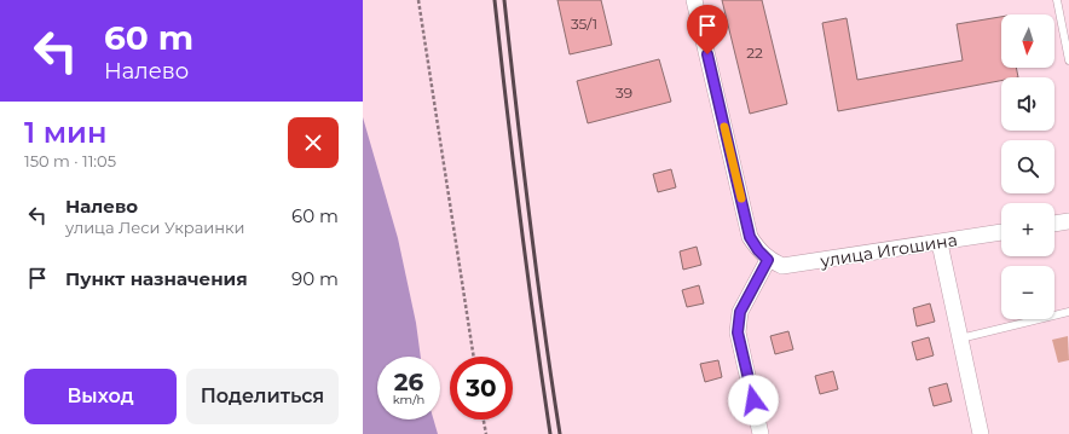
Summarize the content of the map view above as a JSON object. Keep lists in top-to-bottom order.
{
  "streets": {
    "street": ["улица Игошина"]
  },
  "house_numbers": ["35/1", "22", "39"],
  "north": "bottom",
  "page": {
    "turn": ["60 m", "Налево"],
    "map_buttons": ["+", "−"],
    "heading": ["1 мин", "150 m · 11:05"],
    "list": [
      {
        "name": "Налево",
        "note": "улица Леси Украинки",
        "value": "60 m"
      },
      {
        "name": "Пункт назначения",
        "value": "90 m"
      }
    ],
    "speed": "26 km/h",
    "limit": "30",
    "buttons": ["Выход", "Поделиться"]
  }
}
